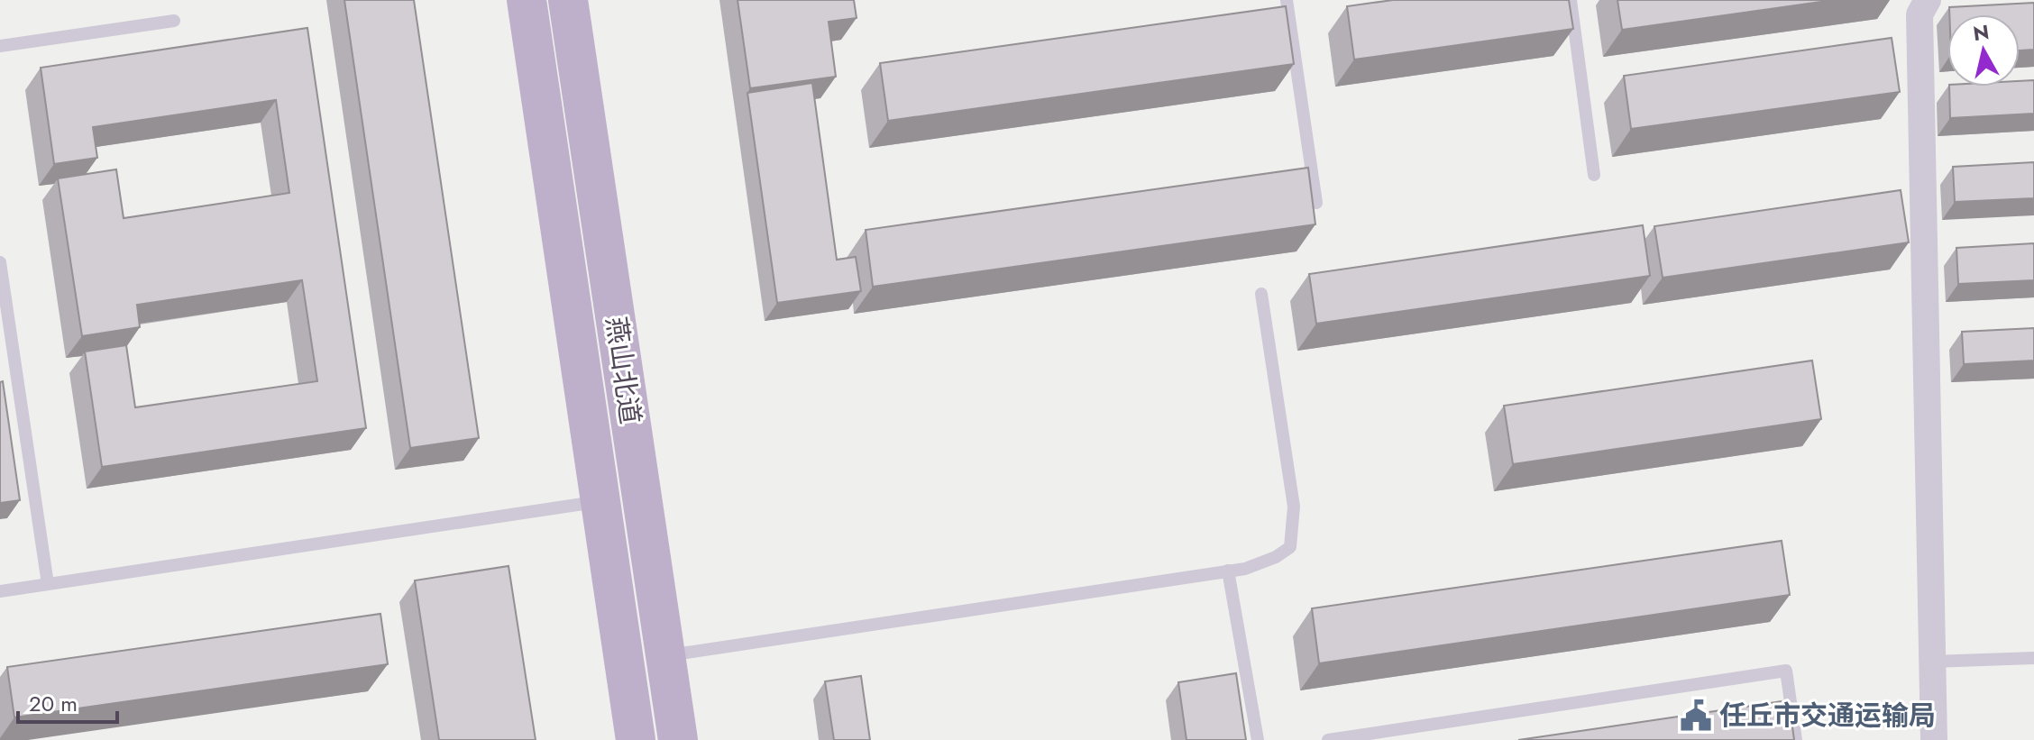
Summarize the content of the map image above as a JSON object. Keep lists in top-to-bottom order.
{
  "streets": {
    "main road": ["燕山北道"]
  },
  "places": {
    "public building": ["任丘市交通运输局"]
  },
  "scale_bar": "20 m",
  "north": "top"
}
